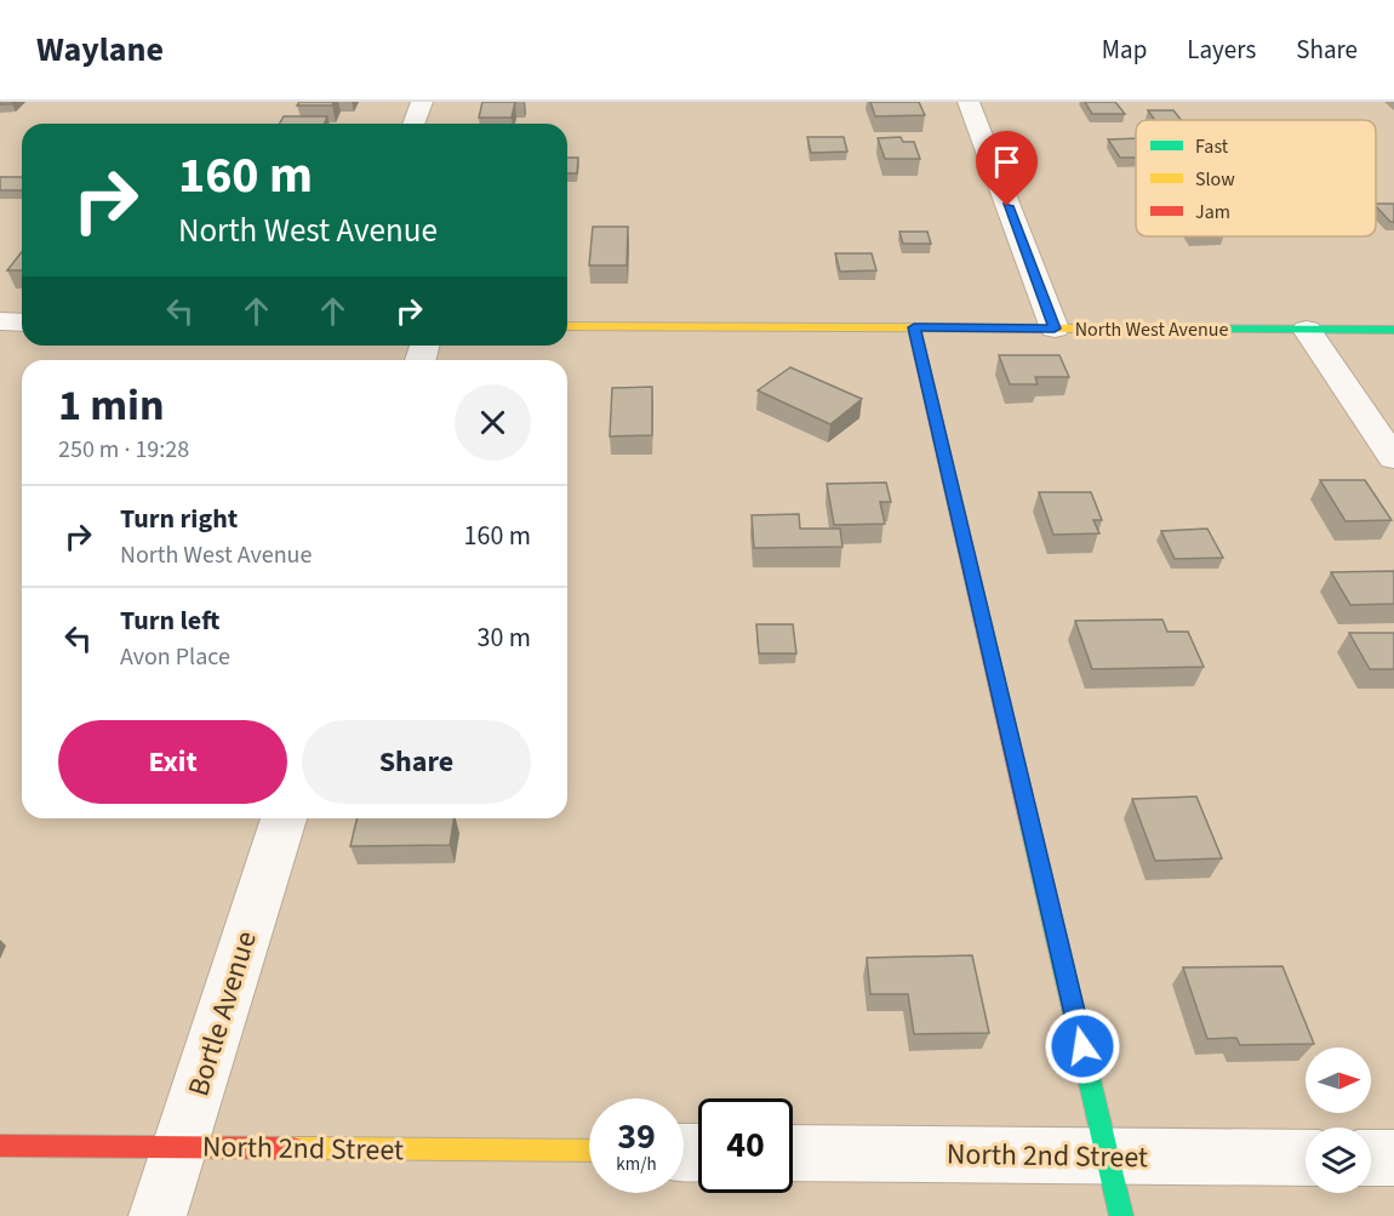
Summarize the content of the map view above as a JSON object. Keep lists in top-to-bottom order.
{
  "streets": {
    "street": ["North West Avenue", "Bortle Avenue", "North 2nd Street"]
  },
  "crossings": [
    ["Bortle Avenue", "North 2nd Street"]
  ],
  "legend": ["Fast", "Slow", "Jam"],
  "north": "right",
  "page": {
    "header": "Waylane",
    "nav": ["Map", "Layers", "Share"],
    "turn": ["160 m", "North West Avenue"],
    "heading": ["1 min", "250 m · 19:28"],
    "list": [
      {
        "name": "Turn right",
        "note": "North West Avenue",
        "value": "160 m"
      },
      {
        "name": "Turn left",
        "note": "Avon Place",
        "value": "30 m"
      }
    ],
    "buttons": ["Exit", "Share"],
    "speed": "39 km/h",
    "limit": "40"
  }
}
